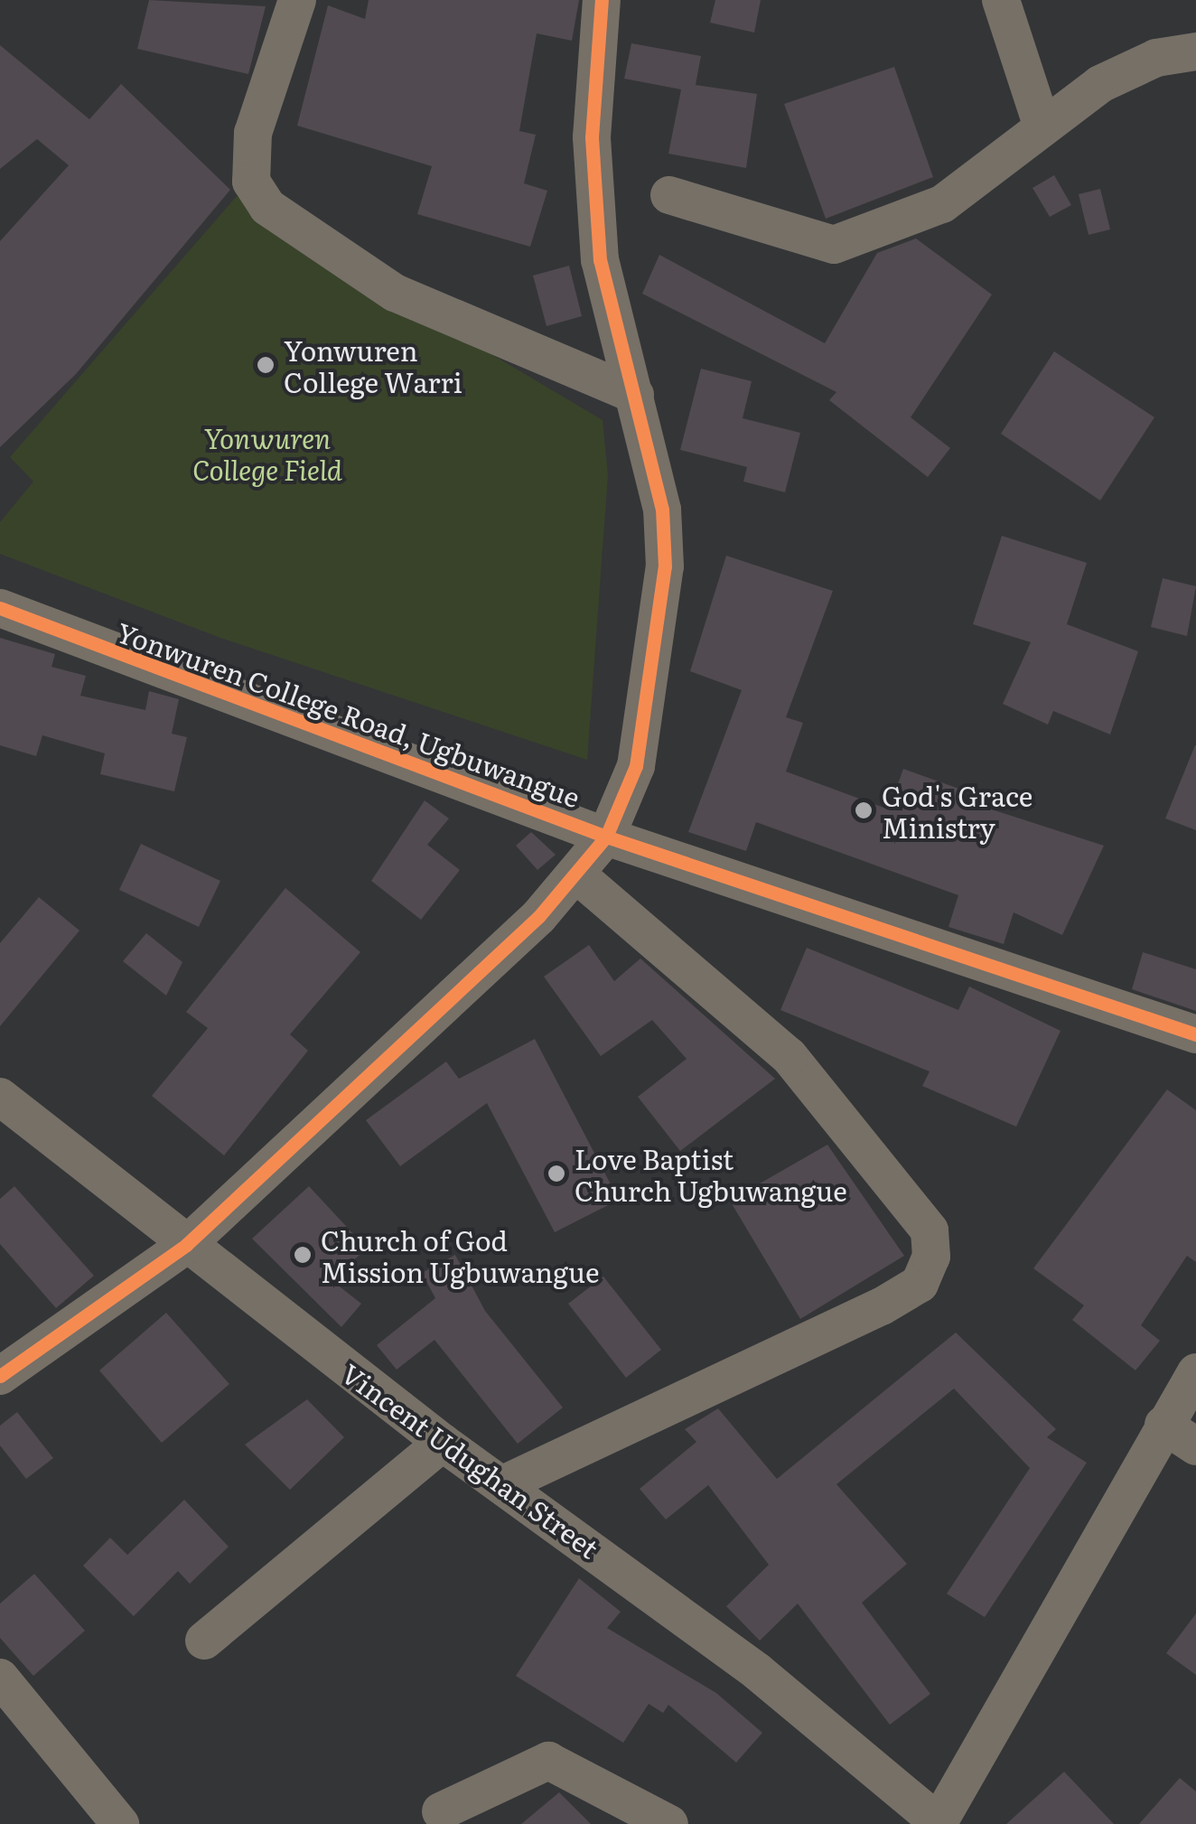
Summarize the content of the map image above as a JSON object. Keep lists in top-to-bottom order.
{
  "streets": {
    "street": ["Yonwuren College Road, Ugbuwangue", "Vincent Udughan Street"]
  },
  "parks": ["Yonwuren College Field"],
  "places": [
    "Yonwuren College Warri",
    "God's Grace Ministry",
    "Love Baptist Church Ugbuwangue",
    "Church of God Mission Ugbuwangue"
  ]
}
